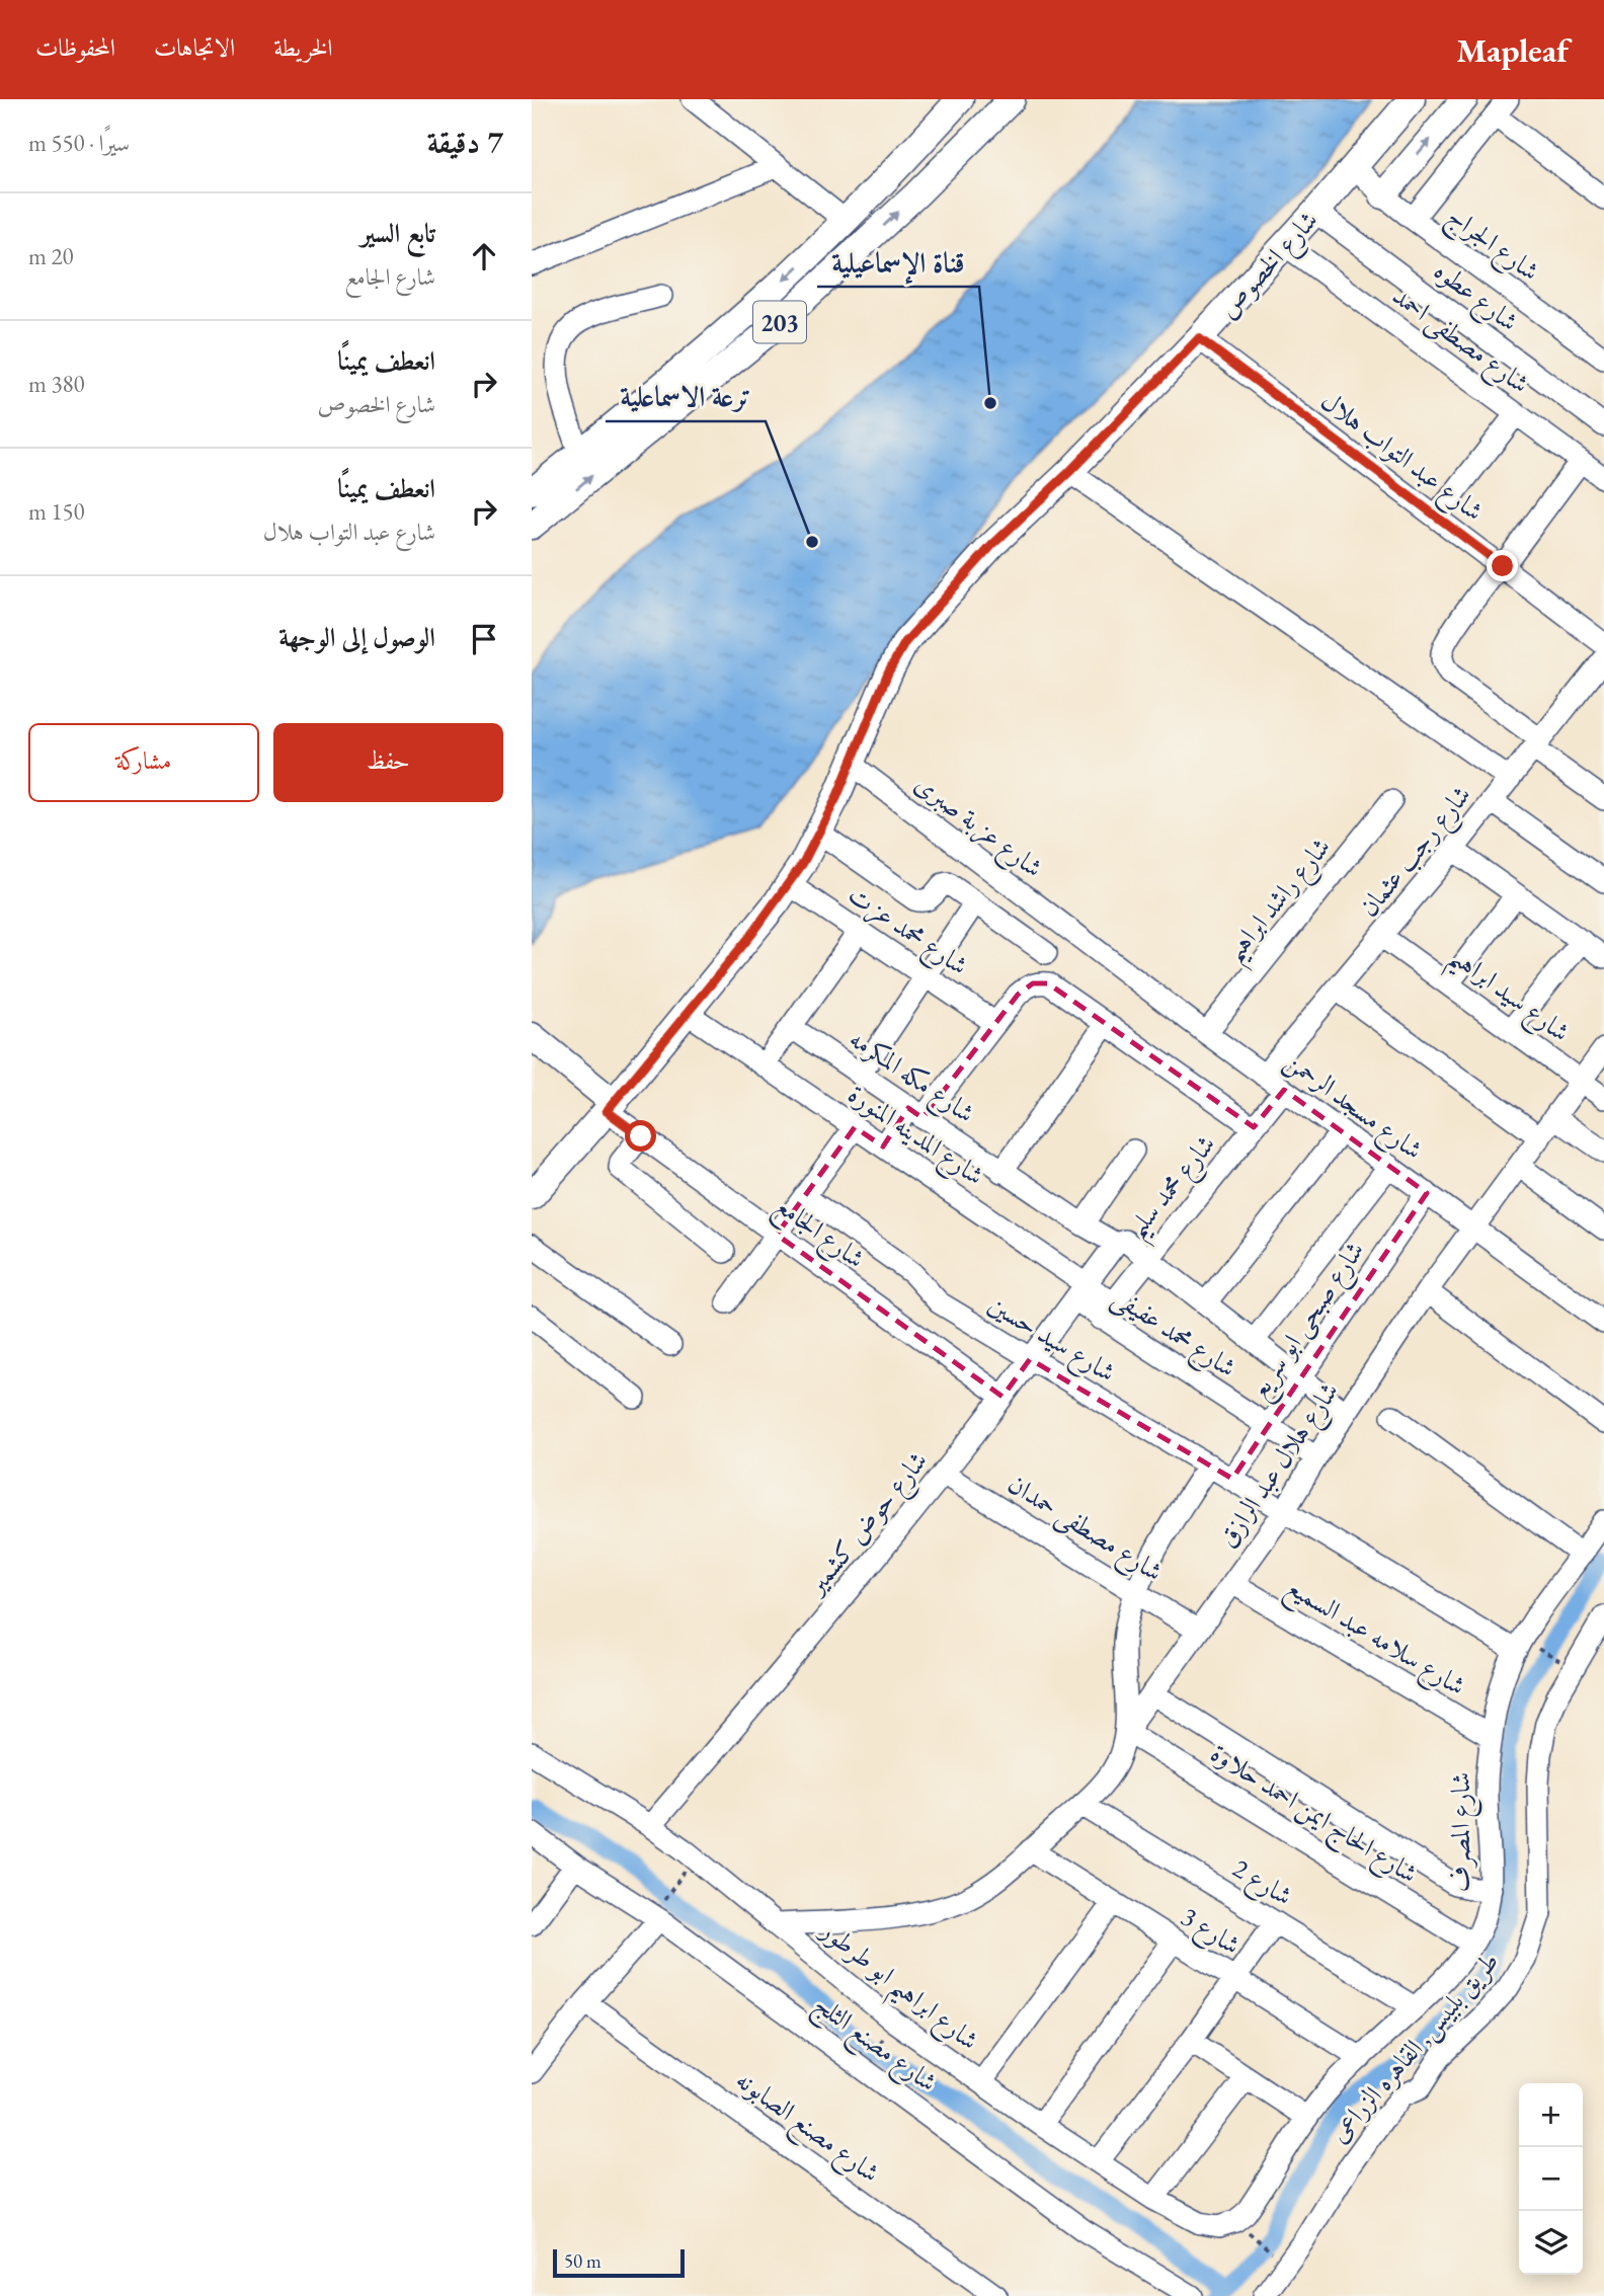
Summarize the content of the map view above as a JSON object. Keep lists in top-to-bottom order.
{
  "streets": {
    "main road": ["شارع الخصوص", "203"],
    "street": [
      "شارع الجراج",
      "شارع عطوه",
      "شارع مصطفى احمد",
      "شارع عبد التواب هلال",
      "شارع عزبة صبرى",
      "شارع رجب عثمان",
      "شارع راشد ابراهيم",
      "شارع محمد عزت",
      "شارع سيد ابراهيم",
      "شارع مكه المكرمه",
      "شارع مسجد الرحمن",
      "شارع المدينه المنورة",
      "شارع محمد سليم",
      "شارع الجامع",
      "شارع صبحى ابو سريع",
      "شارع محمد عفيفى",
      "شارع سيد حسين",
      "شارع هلال عبد الرازق",
      "شارع حوض كشمير",
      "شارع مصطفى حمدان",
      "شارع سلامه عبد السميع",
      "شارع الحاج ايمن احمد حلاوة",
      "شارع المصرف",
      "شارع 2",
      "شارع 3",
      "شارع ابراهيم ابو طرطور",
      "شارع مصنع الثلج",
      "طريق بلبيس, القاهره الزراعى",
      "شارع مصنع الصابونه"
    ]
  },
  "crossings": [
    ["شارع الجراج", "شارع الخصوص"],
    ["شارع الخصوص", "شارع عطوه"],
    ["شارع الخصوص", "شارع مصطفى احمد"],
    ["شارع الخصوص", "شارع عبد التواب هلال"],
    ["شارع الخصوص", "شارع عزبة صبرى"],
    ["شارع الخصوص", "شارع محمد عزت"],
    ["شارع الخصوص", "شارع المدينه المنورة"],
    ["شارع الخصوص", "شارع الجامع"],
    ["شارع عزبة صبرى", "شارع مسجد الرحمن"],
    ["شارع رجب عثمان", "شارع سيد ابراهيم"],
    ["شارع رجب عثمان", "شارع مسجد الرحمن"],
    ["شارع راشد ابراهيم", "شارع مسجد الرحمن"],
    ["شارع سيد ابراهيم", "شارع هلال عبد الرازق"],
    ["شارع مكه المكرمه", "شارع محمد سليم"],
    ["شارع مكه المكرمه", "شارع صبحى ابو سريع"],
    ["شارع مكه المكرمه", "شارع هلال عبد الرازق"],
    ["شارع مكه المكرمه", "شارع حوض كشمير"],
    ["شارع مسجد الرحمن", "شارع محمد سليم"],
    ["شارع مسجد الرحمن", "شارع صبحى ابو سريع"],
    ["شارع مسجد الرحمن", "شارع هلال عبد الرازق"],
    ["شارع المدينه المنورة", "شارع محمد عفيفى"],
    ["شارع المدينه المنورة", "شارع حوض كشمير"],
    ["شارع محمد سليم", "شارع محمد عفيفى"],
    ["شارع الجامع", "شارع حوض كشمير"],
    ["شارع صبحى ابو سريع", "شارع محمد عفيفى"],
    ["شارع صبحى ابو سريع", "شارع سيد حسين"],
    ["شارع محمد عفيفى", "شارع هلال عبد الرازق"],
    ["شارع محمد عفيفى", "شارع حوض كشمير"],
    ["شارع سيد حسين", "شارع هلال عبد الرازق"],
    ["شارع سيد حسين", "شارع حوض كشمير"],
    ["شارع هلال عبد الرازق", "شارع مصطفى حمدان"],
    ["شارع هلال عبد الرازق", "شارع سلامه عبد السميع"],
    ["شارع هلال عبد الرازق", "شارع الحاج ايمن احمد حلاوة"],
    ["شارع حوض كشمير", "شارع مصطفى حمدان"],
    ["شارع حوض كشمير", "شارع ابراهيم ابو طرطور"],
    ["شارع سلامه عبد السميع", "شارع المصرف"],
    ["شارع الحاج ايمن احمد حلاوة", "شارع المصرف"],
    ["شارع المصرف", "شارع 2"],
    ["شارع المصرف", "شارع 3"],
    ["شارع المصرف", "شارع ابراهيم ابو طرطور"]
  ],
  "places": ["قناة الإسماعيلية", "ترعة الاسماعلية"],
  "scale_bar": "50 m",
  "page": {
    "header": "Mapleaf",
    "nav": ["الخريطة", "الاتجاهات", "المحفوظات"],
    "heading": ["7 دقيقة", "سيرًا · 550 m"],
    "list": [
      ["تابع السير", "شارع الجامع", "20 m"],
      ["انعطف يمينًا", "شارع الخصوص", "380 m"],
      ["انعطف يمينًا", "شارع عبد التواب هلال", "150 m"],
      "الوصول إلى الوجهة"
    ],
    "buttons": ["حفظ", "مشاركة"],
    "map_buttons": ["+", "−"],
    "scale": "50 m"
  }
}
